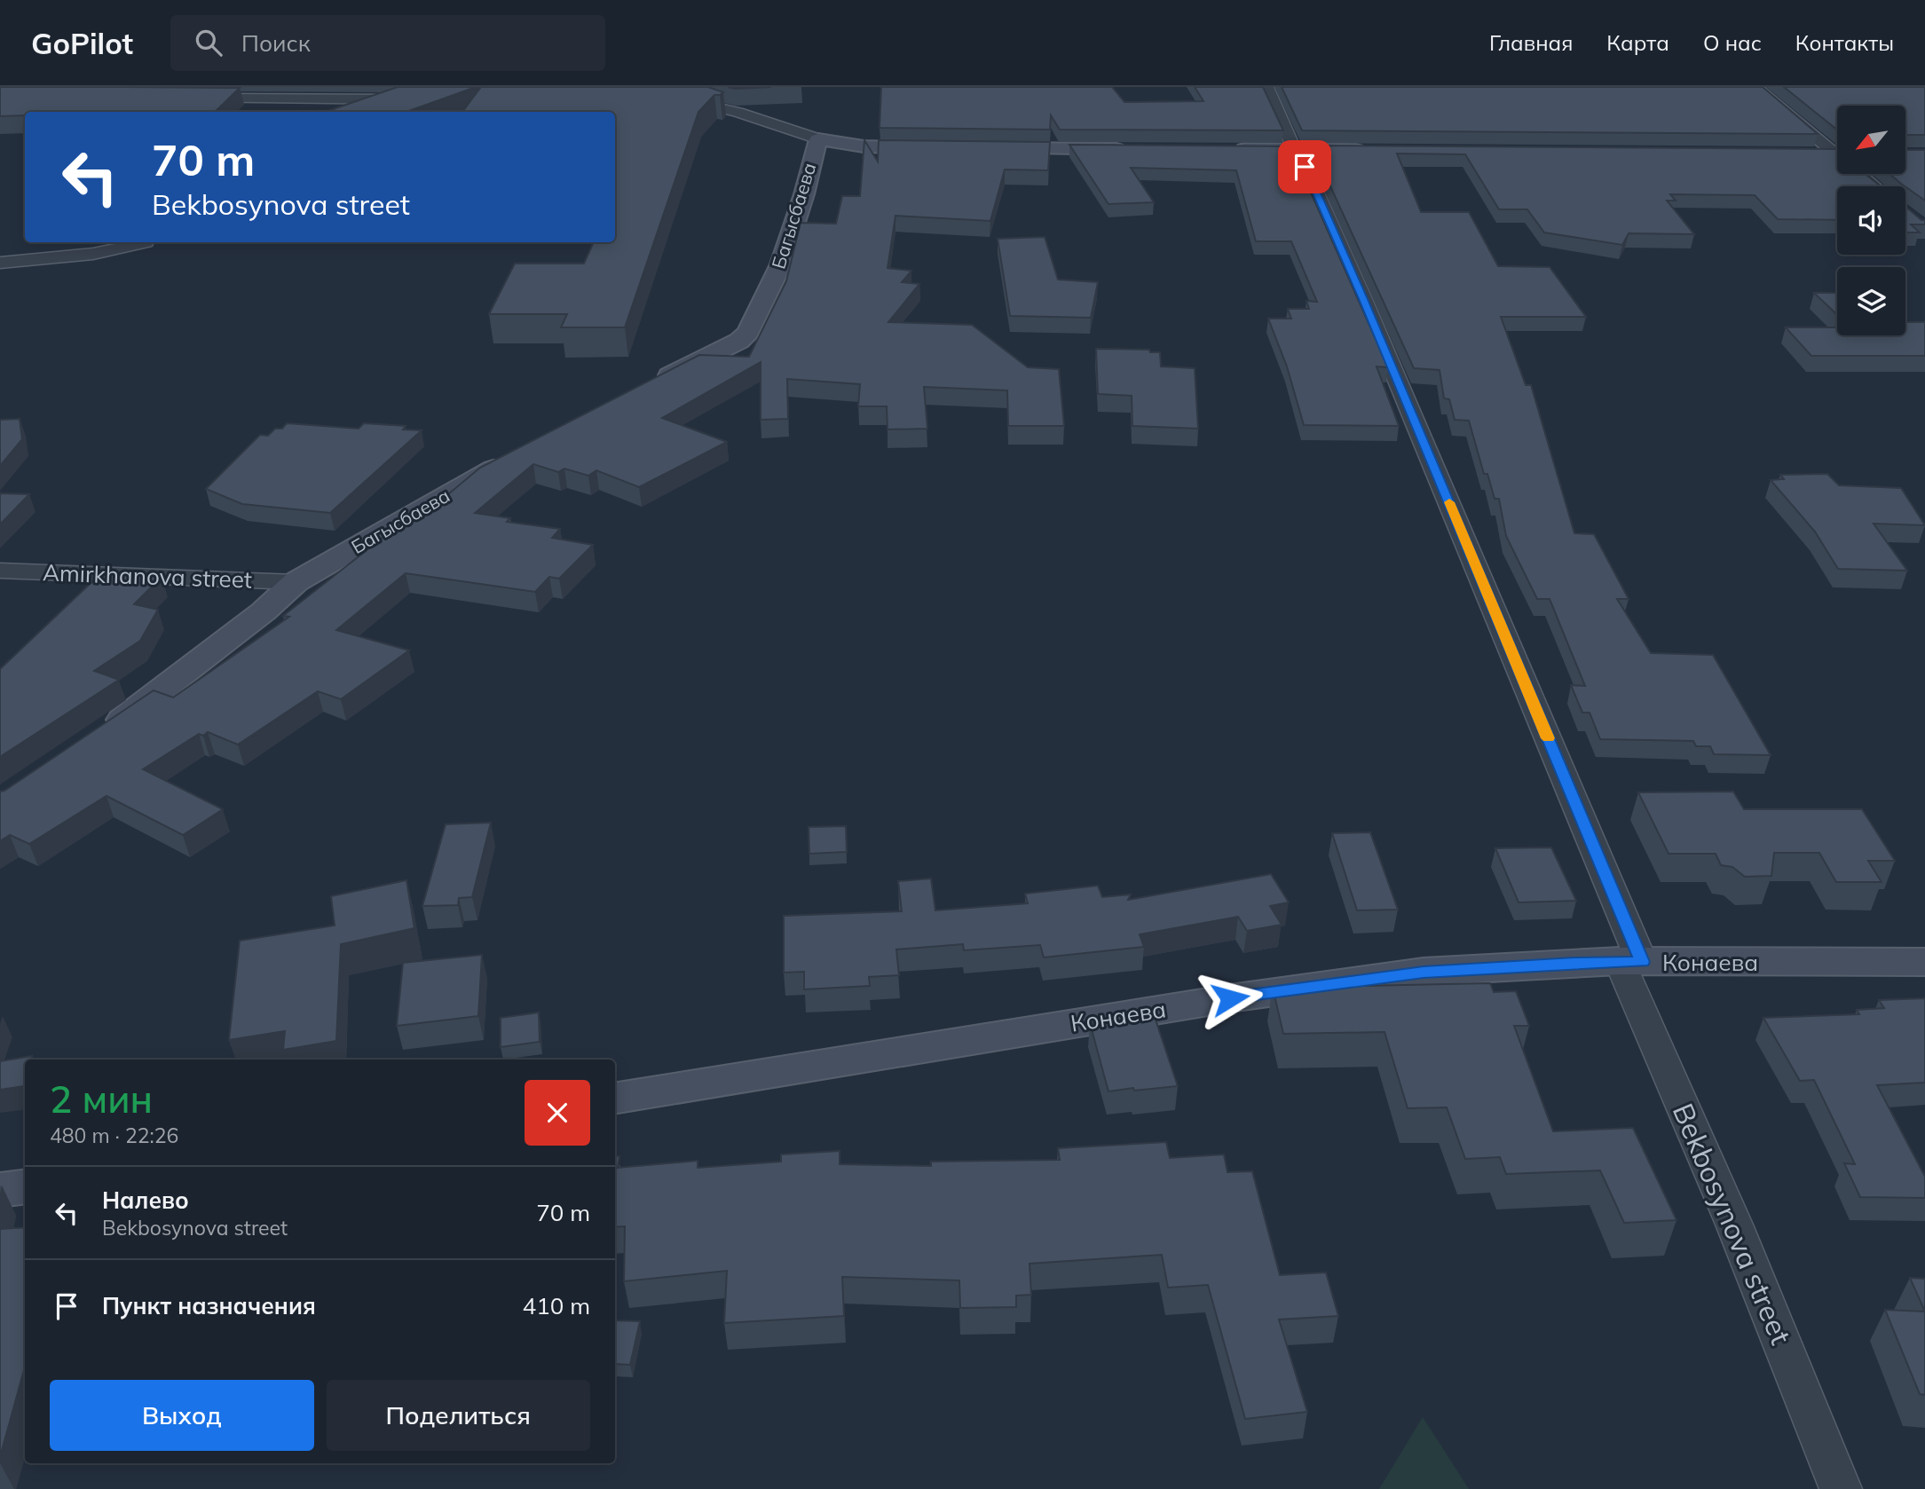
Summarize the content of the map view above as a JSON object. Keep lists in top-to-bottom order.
{
  "streets": {
    "street": [
      "Багысбаева",
      "Amirkhanova street",
      "Конаева",
      "Bekbosynova street"
    ]
  },
  "crossings": [
    ["Багысбаева", "Amirkhanova street"],
    ["Конаева", "Bekbosynova street"]
  ],
  "north": "bottom left",
  "page": {
    "header": "GoPilot",
    "search": "Поиск",
    "nav": [
      "Главная",
      "Карта",
      "О нас",
      "Контакты"
    ],
    "turn": ["70 m", "Bekbosynova street"],
    "heading": ["2 мин", "480 m · 22:26"],
    "list": [
      {
        "name": "Налево",
        "note": "Bekbosynova street",
        "value": "70 m"
      },
      {
        "name": "Пункт назначения",
        "value": "410 m"
      }
    ],
    "buttons": ["Выход", "Поделиться"]
  }
}
